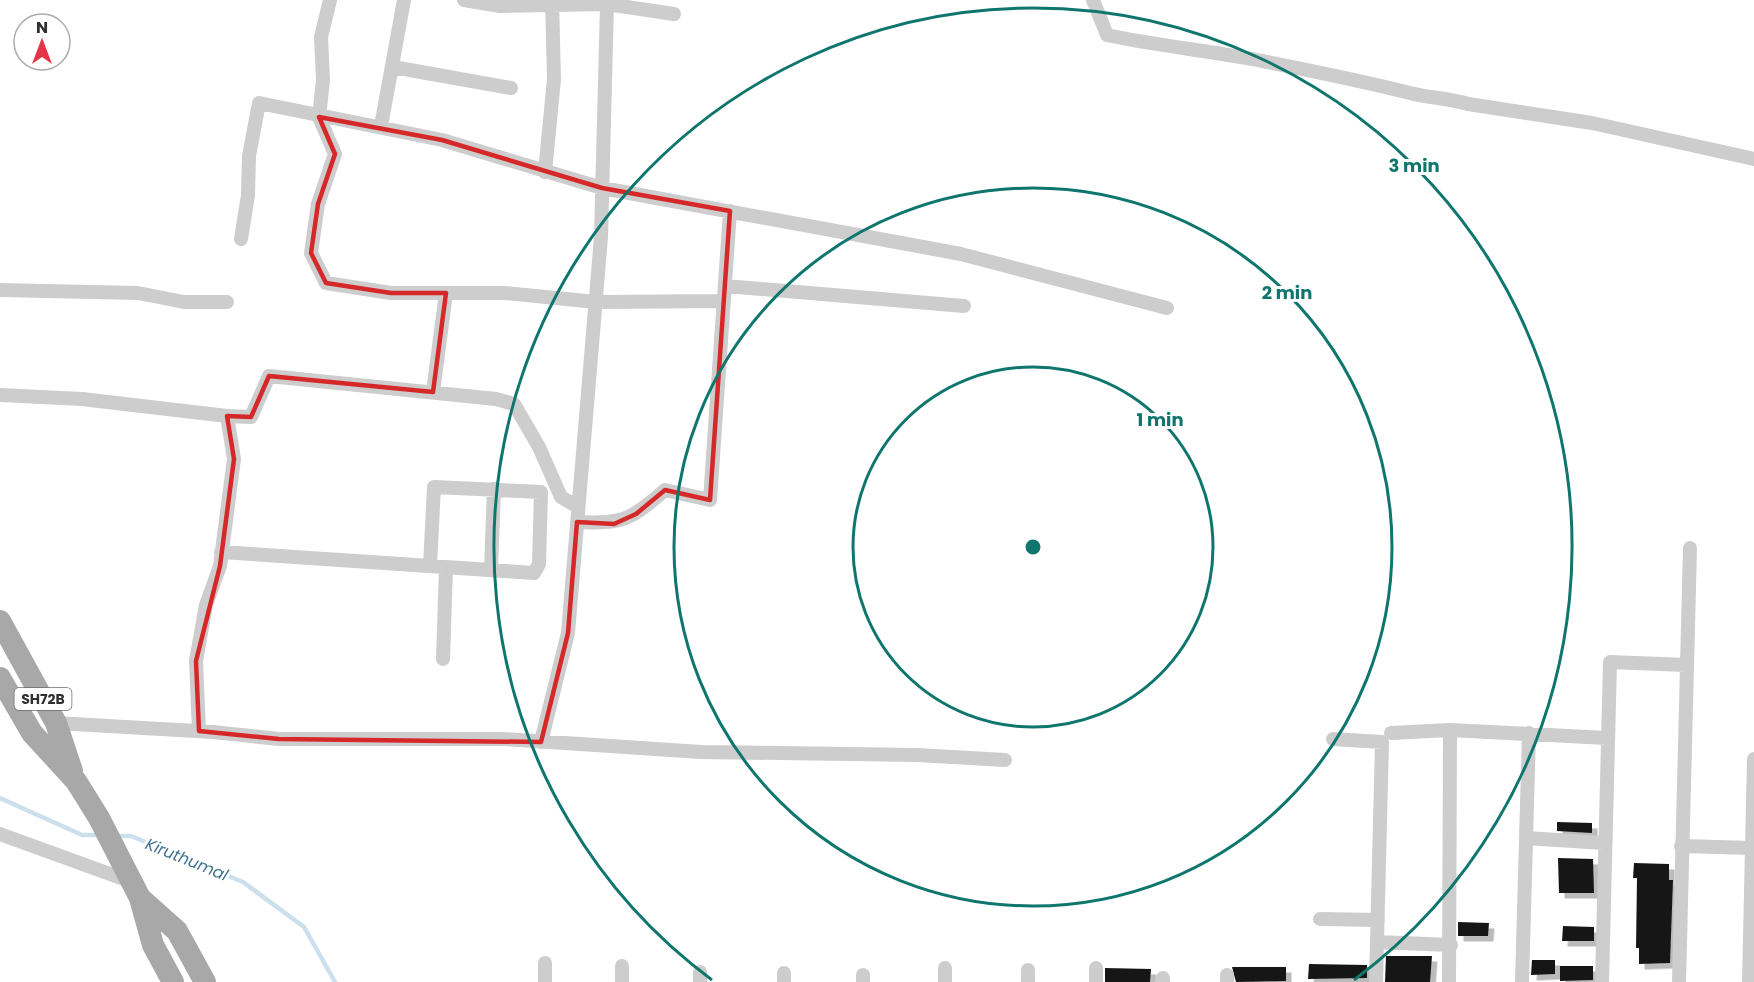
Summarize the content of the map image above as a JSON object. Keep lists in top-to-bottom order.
{
  "streets": {
    "main road": ["SH72B"]
  },
  "water": ["Kiruthumal"],
  "north": "top",
  "rings": ["3 min", "2 min", "1 min"]
}
